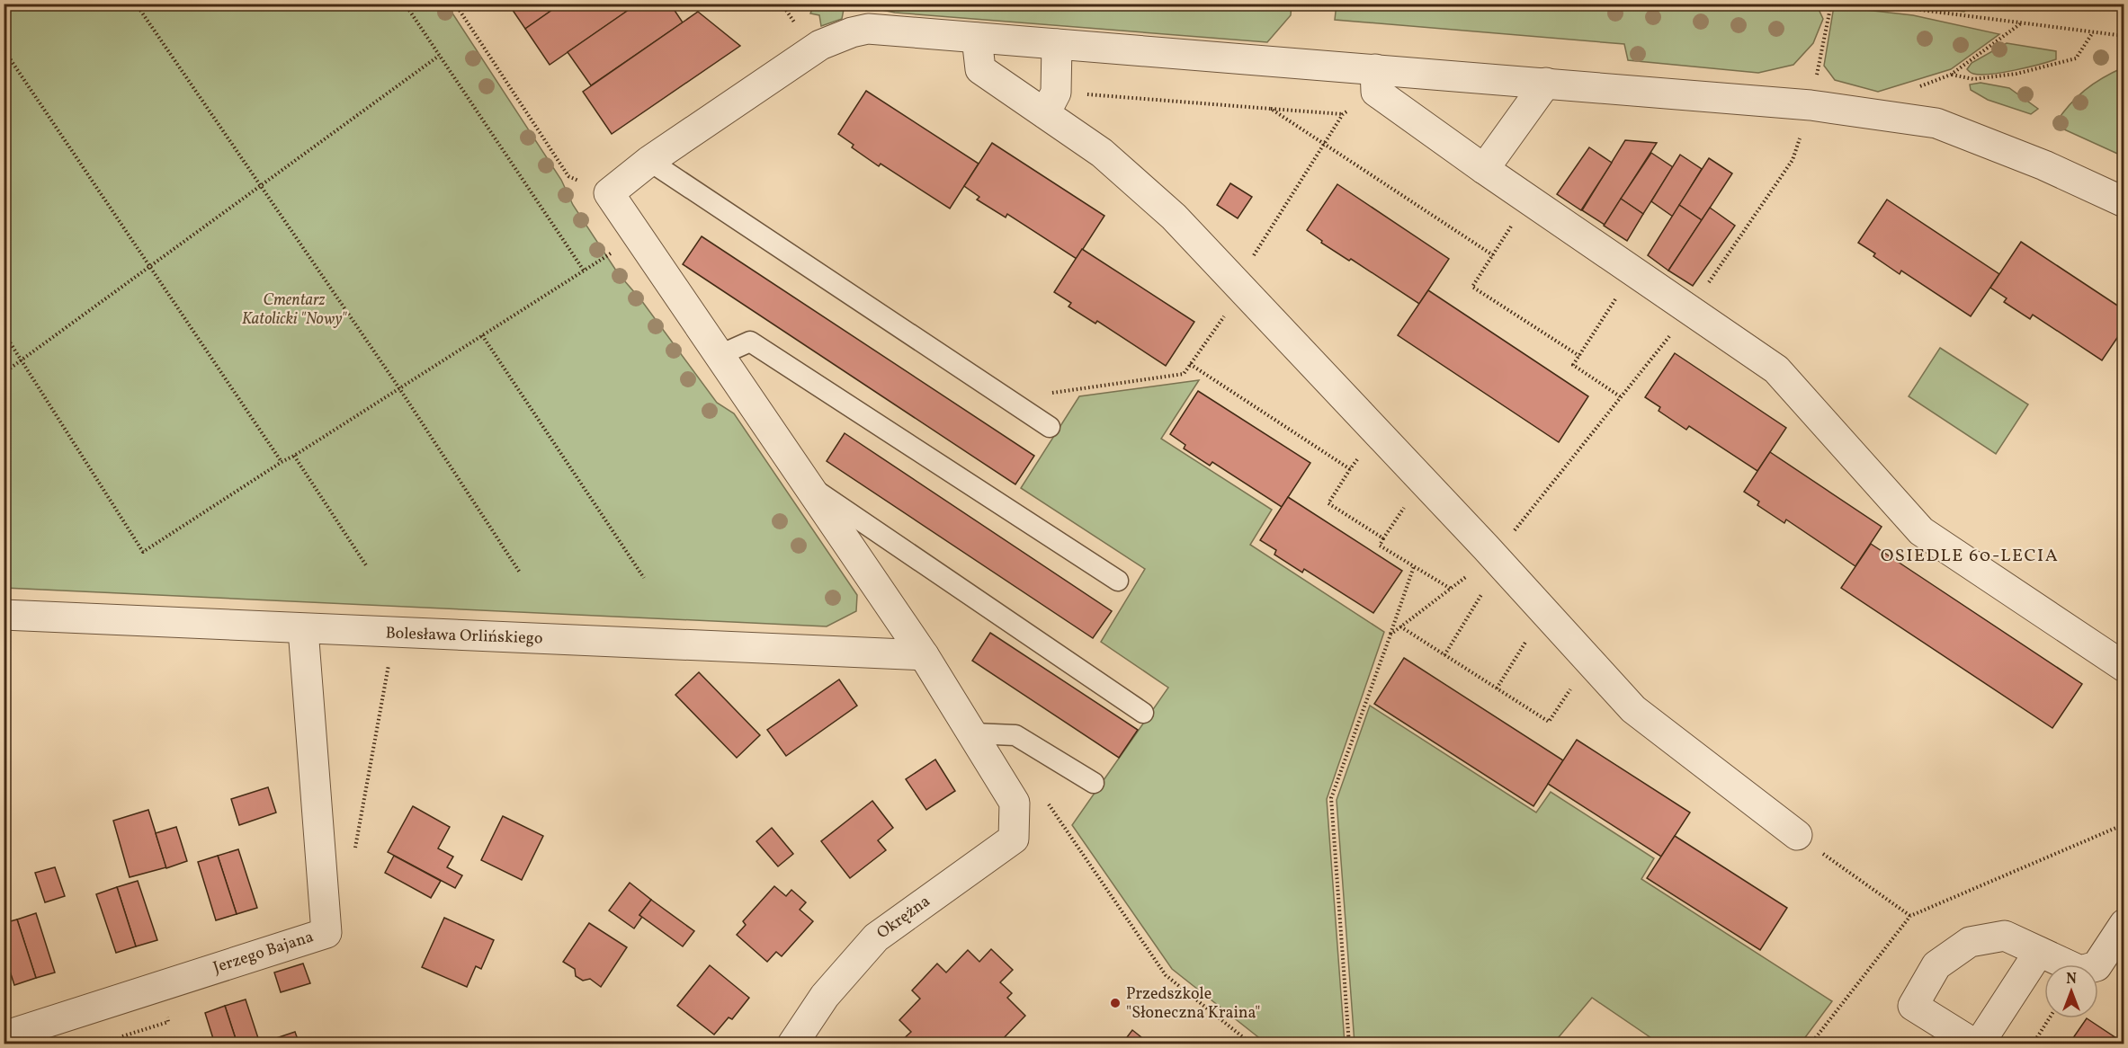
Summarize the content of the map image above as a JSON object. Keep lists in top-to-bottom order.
{
  "streets": {
    "street": ["Bolesława Orlińskiego", "Okrężna", "Jerzego Bajana"]
  },
  "crossings": [
    ["Bolesława Orlińskiego", "Jerzego Bajana"]
  ],
  "districts": ["OSIEDLE 60-LECIA"],
  "parks": ["Cmentarz Katolicki \"Nowy\""],
  "places": ["Przedszkole \"Słoneczna Kraina\""],
  "north": "top"
}
